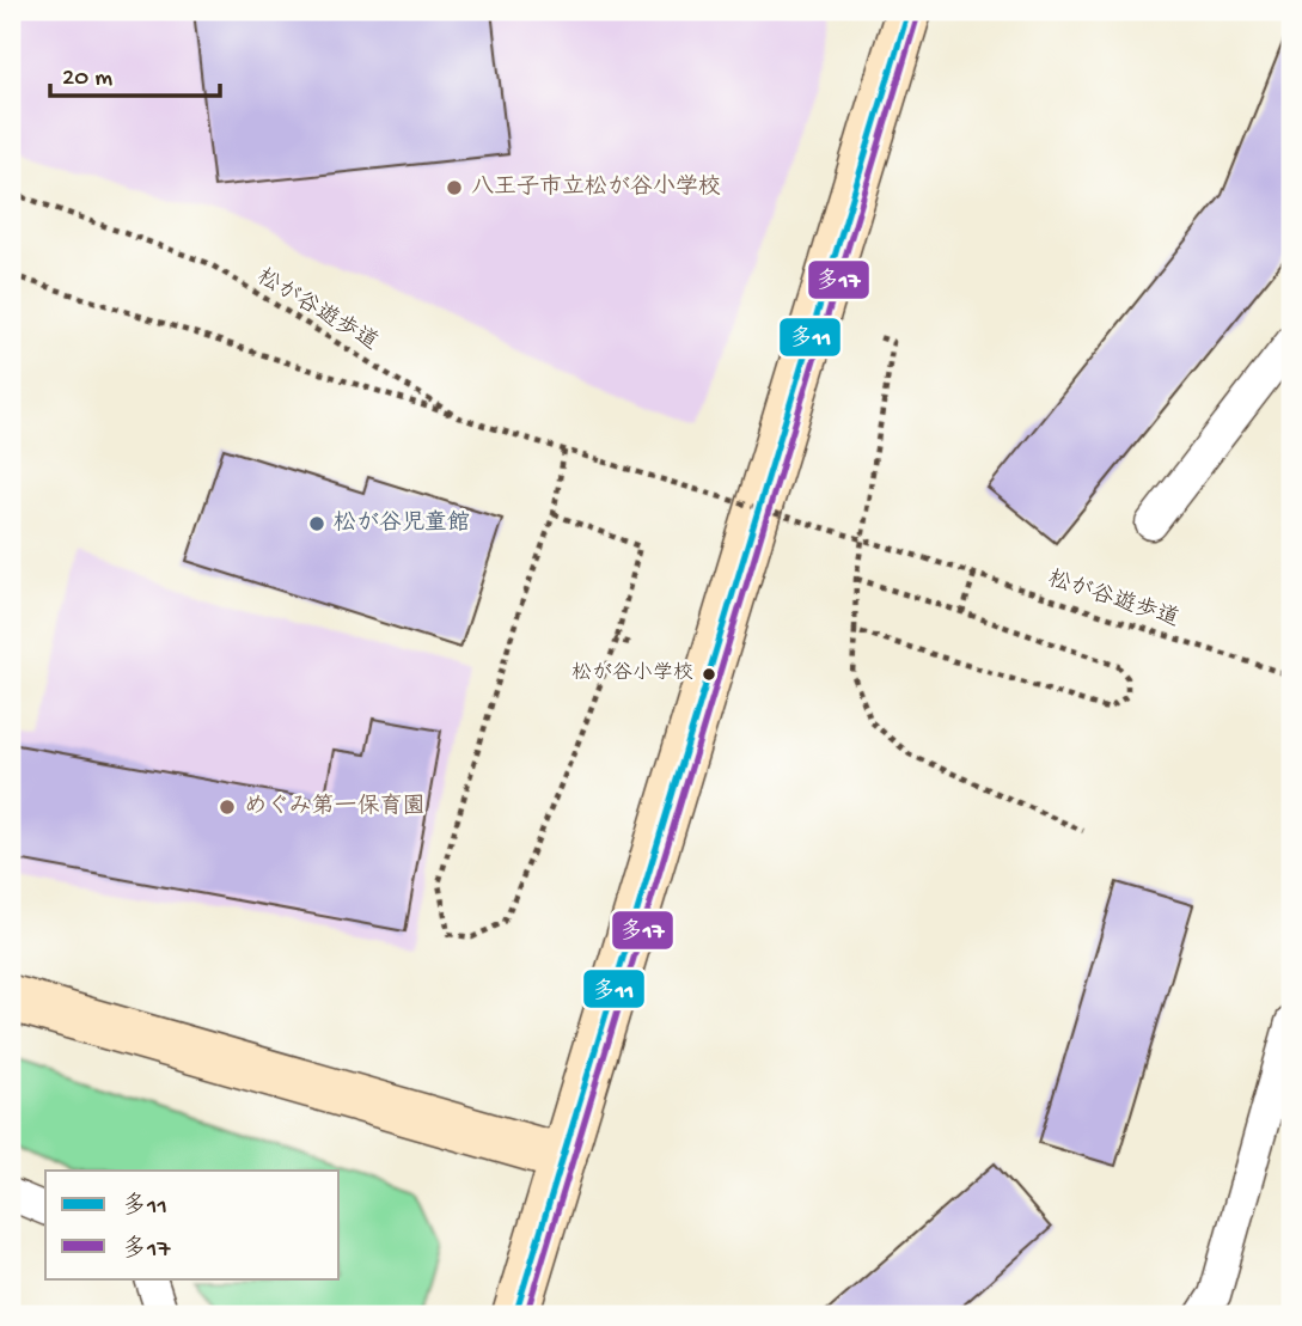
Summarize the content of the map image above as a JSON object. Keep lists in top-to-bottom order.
{
  "streets": {
    "path": ["松が谷遊歩道"]
  },
  "places": [
    "八王子市立松が谷小学校",
    "松が谷児童館",
    "松が谷小学校",
    "めぐみ第一保育園"
  ],
  "lines": ["transit line 多11", "transit line 多17"],
  "legend": ["多11", "多17"],
  "scale_bar": "20 m"
}
